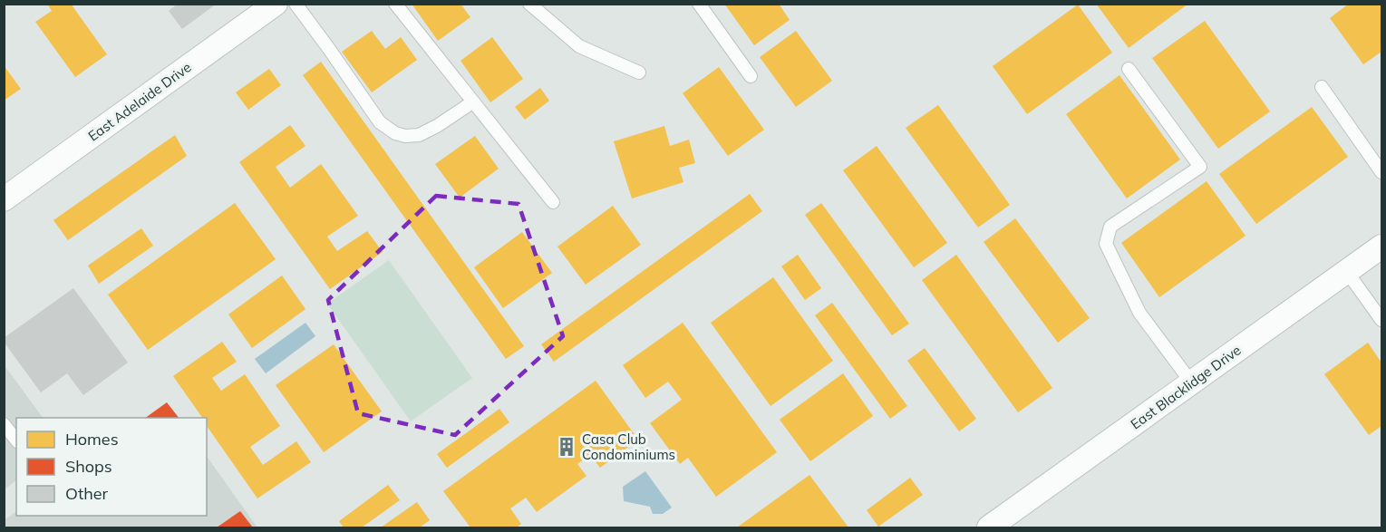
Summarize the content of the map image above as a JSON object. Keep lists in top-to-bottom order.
{
  "streets": {
    "street": ["East Adelaide Drive", "East Blacklidge Drive"]
  },
  "places": {
    "building": ["Casa Club Condominiums"]
  },
  "legend": ["Homes", "Shops", "Other"]
}
